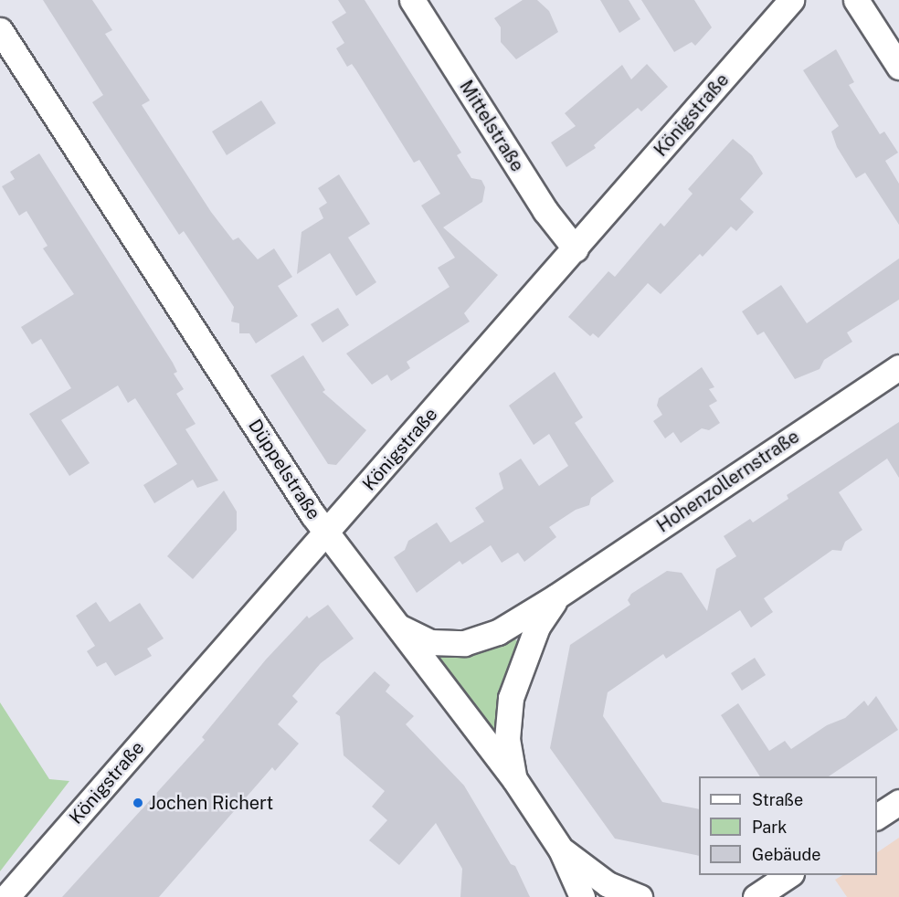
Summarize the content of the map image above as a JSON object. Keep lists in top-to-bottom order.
{
  "streets": {
    "street": [
      "Königstraße",
      "Mittelstraße",
      "Düppelstraße",
      "Hohenzollernstraße"
    ]
  },
  "crossings": [
    ["Königstraße", "Mittelstraße"],
    ["Königstraße", "Düppelstraße"],
    ["Düppelstraße", "Hohenzollernstraße"]
  ],
  "places": ["Jochen Richert"],
  "legend": ["Straße", "Park", "Gebäude"]
}
